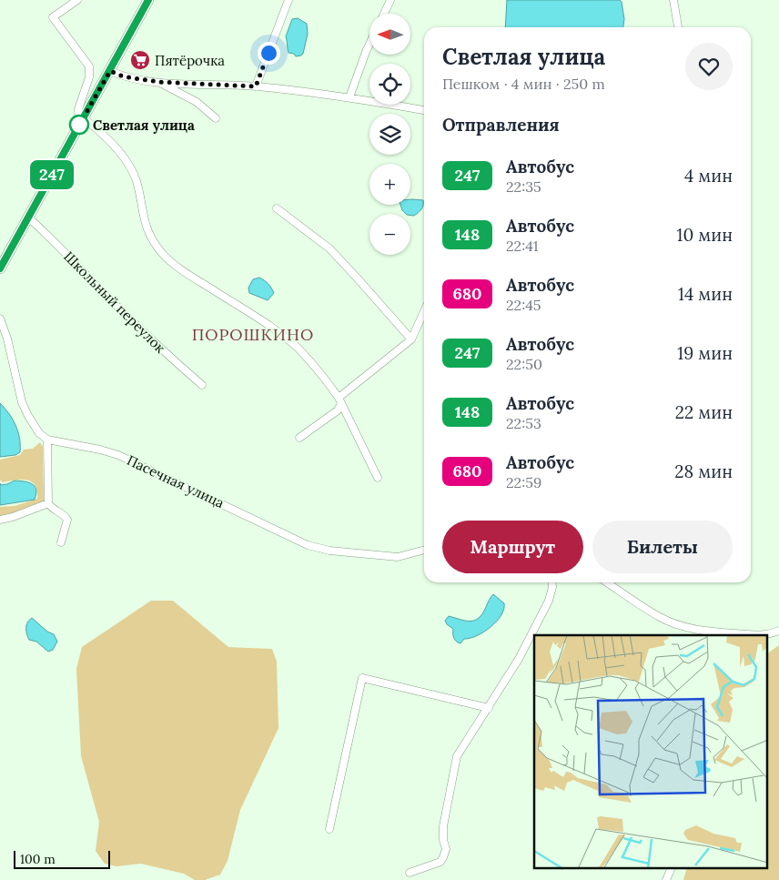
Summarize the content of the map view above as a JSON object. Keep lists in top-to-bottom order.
{
  "streets": {
    "street": ["Школьный переулок", "Пасечная улица"]
  },
  "districts": ["ПОРОШКИНО"],
  "places": {
    "supermarket": ["Пятёрочка"],
    "other": ["Светлая улица"]
  },
  "lines": ["bus line 247"],
  "scale_bar": "100 m",
  "north": "left",
  "page": {
    "on_map": "247",
    "map_buttons": ["+", "−"],
    "heading": [
      ["Светлая улица", "Пешком · 4 мин · 250 m"],
      "Отправления"
    ],
    "list": [
      {
        "mark": "247",
        "name": "Автобус",
        "note": "22:35",
        "value": "4 мин"
      },
      {
        "mark": "148",
        "name": "Автобус",
        "note": "22:41",
        "value": "10 мин"
      },
      {
        "mark": "680",
        "name": "Автобус",
        "note": "22:45",
        "value": "14 мин"
      },
      {
        "mark": "247",
        "name": "Автобус",
        "note": "22:50",
        "value": "19 мин"
      },
      {
        "mark": "148",
        "name": "Автобус",
        "note": "22:53",
        "value": "22 мин"
      },
      {
        "mark": "680",
        "name": "Автобус",
        "note": "22:59",
        "value": "28 мин"
      }
    ],
    "buttons": ["Маршрут", "Билеты"],
    "scale": "100 m"
  }
}
